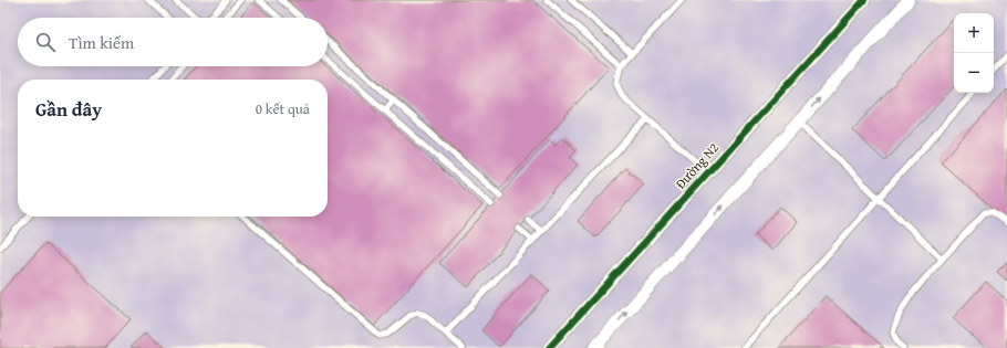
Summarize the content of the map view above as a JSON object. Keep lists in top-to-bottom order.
{
  "streets": {
    "street": ["Đường N2"]
  },
  "page": {
    "map_buttons": ["+", "−"],
    "search": "Tìm kiếm",
    "heading": ["Gần đây", "0 kết quả"]
  }
}
